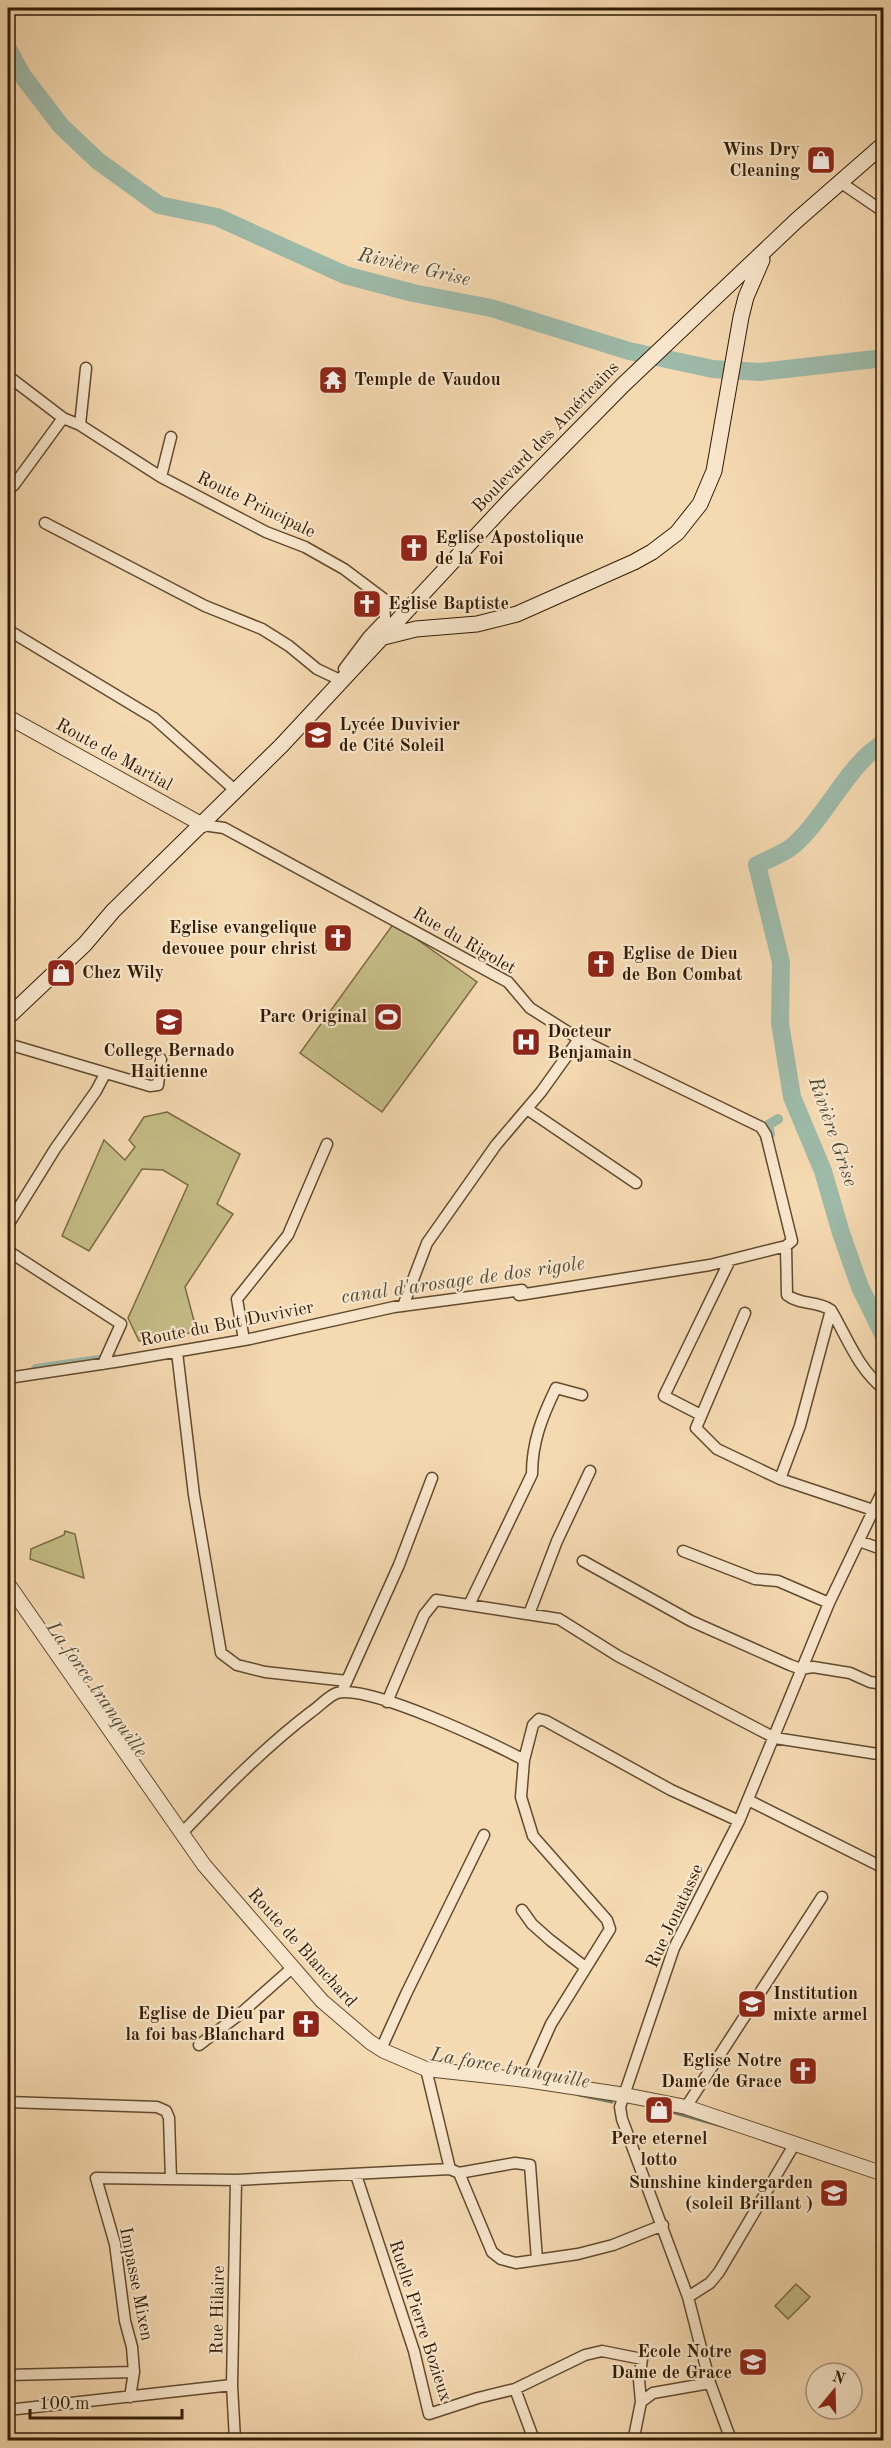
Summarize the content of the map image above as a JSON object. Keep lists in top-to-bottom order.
{
  "streets": {
    "main road": ["Boulevard des Américains"],
    "street": [
      "Route Principale",
      "Route de Martial",
      "Rue du Rigolet",
      "Route du But Duvivier",
      "Rue Jonatasse",
      "Route de Blanchard",
      "Impasse Mixen",
      "Rue Hilaire",
      "Ruelle Pierre Bozieux"
    ]
  },
  "crossings": [
    ["Boulevard des Américains", "Route Principale"],
    ["Boulevard des Américains", "Route de Martial"],
    ["Boulevard des Américains", "Rue du Rigolet"],
    ["Route de Martial", "Rue du Rigolet"],
    ["Rue du Rigolet", "Route du But Duvivier"],
    ["Rue Jonatasse", "Route de Blanchard"]
  ],
  "water": ["Rivière Grise", "canal d'arosage de dos rigole", "La force tranquille"],
  "places": {
    "shop": ["Wins Dry Cleaning", "Chez Wily", "Pere eternel lotto"],
    "temple": ["Temple de Vaudou"],
    "church": [
      "Eglise Apostolique de la Foi",
      "Eglise Baptiste",
      "Eglise evangelique devouee pour christ",
      "Eglise de Dieu de Bon Combat",
      "Eglise de Dieu par la foi bas Blanchard",
      "Eglise Notre Dame de Grace"
    ],
    "school or university": [
      "Lycée Duvivier de Cité Soleil",
      "College Bernado Haitienne",
      "Institution mixte armel",
      "Sunshine kindergarden (soleil Brillant )",
      "Ecole Notre Dame de Grace"
    ],
    "sports": ["Parc Original"],
    "hospital": ["Docteur Benjamain"]
  },
  "scale_bar": "100 m",
  "north": "top"
}
